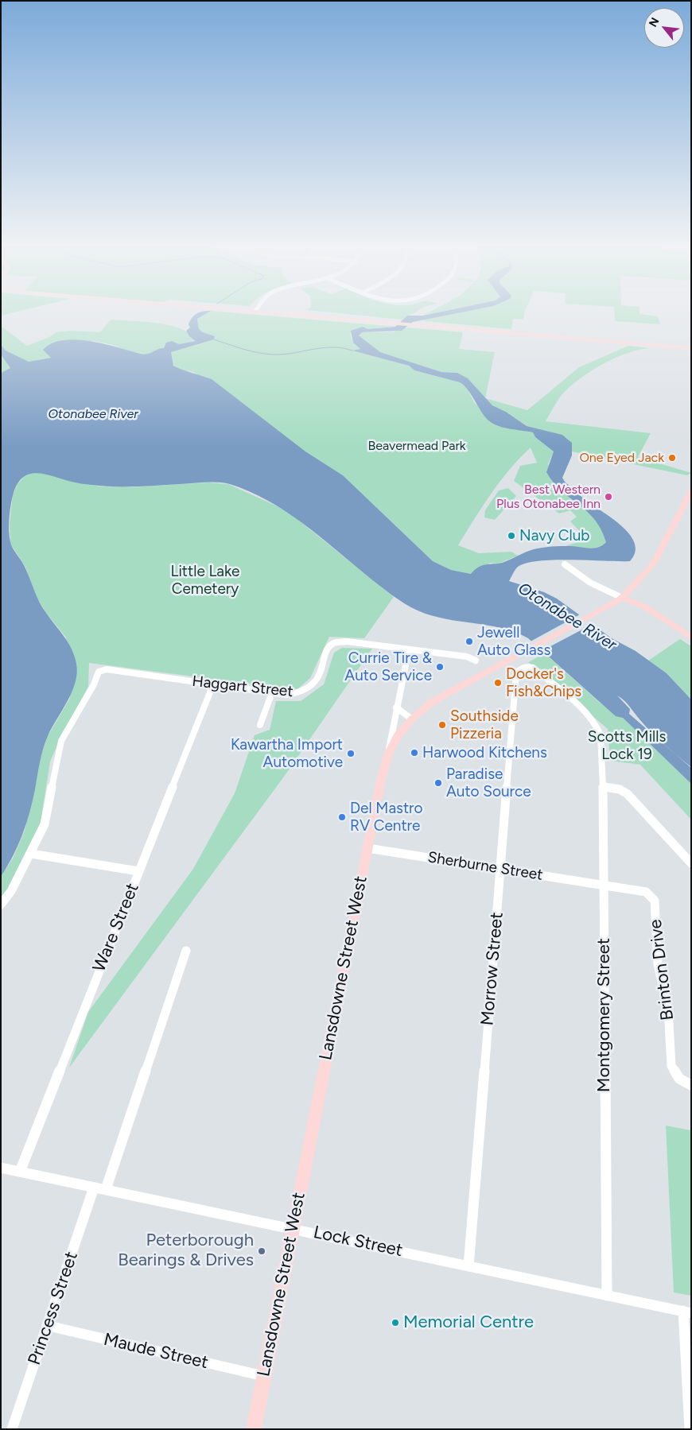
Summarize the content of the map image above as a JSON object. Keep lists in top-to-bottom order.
{
  "streets": {
    "main road": ["Lansdowne Street West"],
    "street": [
      "Haggart Street",
      "Sherburne Street",
      "Ware Street",
      "Morrow Street",
      "Brinton Drive",
      "Montgomery Street",
      "Lock Street",
      "Princess Street",
      "Maude Street"
    ]
  },
  "crossings": [
    ["Haggart Street", "Ware Street"],
    ["Sherburne Street", "Lansdowne Street West"],
    ["Sherburne Street", "Morrow Street"],
    ["Sherburne Street", "Brinton Drive"],
    ["Sherburne Street", "Montgomery Street"],
    ["Ware Street", "Lock Street"],
    ["Lansdowne Street West", "Lock Street"],
    ["Lansdowne Street West", "Maude Street"],
    ["Morrow Street", "Montgomery Street"],
    ["Morrow Street", "Lock Street"],
    ["Brinton Drive", "Montgomery Street"],
    ["Montgomery Street", "Lock Street"],
    ["Lock Street", "Princess Street"],
    ["Princess Street", "Maude Street"]
  ],
  "water": ["Otonabee River"],
  "parks": ["Beavermead Park", "Little Lake Cemetery", "Scotts Mills Lock 19"],
  "places": [
    "One Eyed Jack",
    "Best Western Plus Otonabee Inn",
    "Navy Club",
    "Jewell Auto Glass",
    "Currie Tire & Auto Service",
    "Docker's Fish&Chips",
    "Southside Pizzeria",
    "Harwood Kitchens",
    "Kawartha Import Automotive",
    "Paradise Auto Source",
    "Del Mastro RV Centre",
    "Peterborough Bearings & Drives",
    "Memorial Centre"
  ],
  "north": "top left"
}
